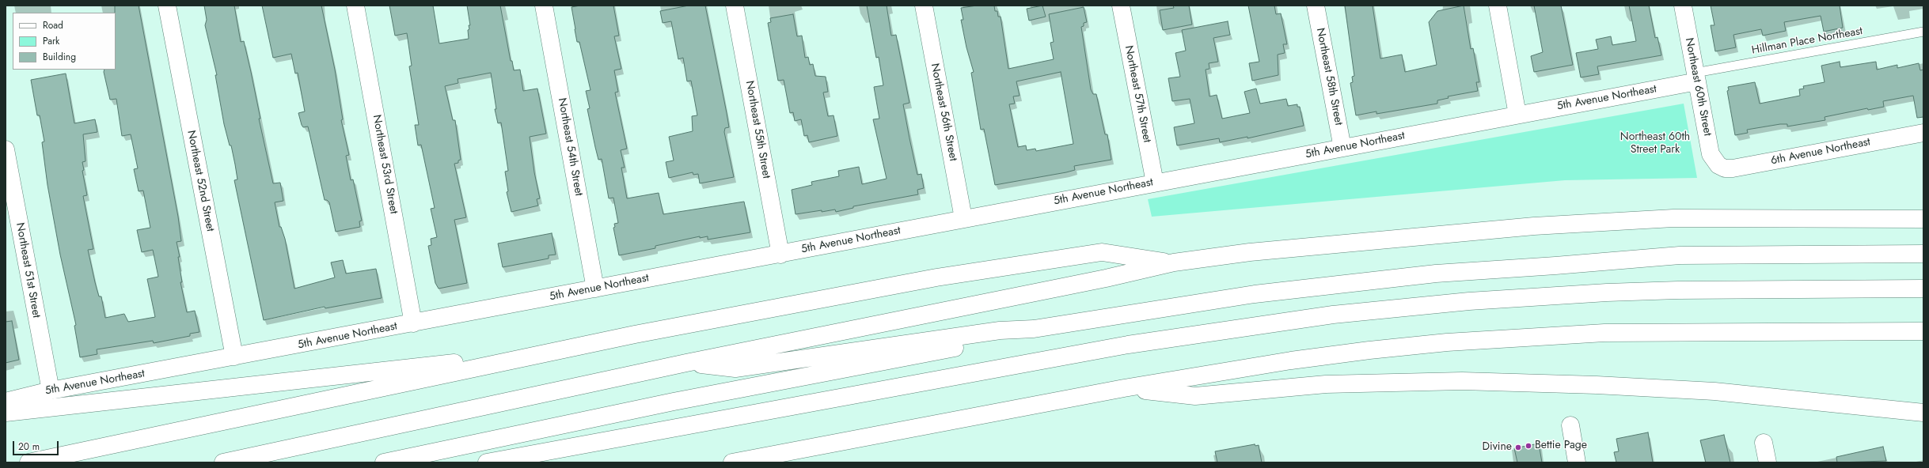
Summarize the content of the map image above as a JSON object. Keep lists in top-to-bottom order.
{
  "streets": {
    "main road": [
      "Northeast 58th Street",
      "Northeast 60th Street",
      "Northeast 57th Street",
      "5th Avenue Northeast",
      "Northeast 56th Street",
      "Northeast 55th Street",
      "Northeast 54th Street",
      "6th Avenue Northeast",
      "Northeast 53rd Street",
      "Northeast 52nd Street",
      "Northeast 51st Street"
    ],
    "lane": ["Hillman Place Northeast"]
  },
  "crossings": [
    ["Hillman Place Northeast", "Northeast 60th Street"],
    ["Hillman Place Northeast", "5th Avenue Northeast"],
    ["Northeast 58th Street", "5th Avenue Northeast"],
    ["Northeast 60th Street", "5th Avenue Northeast"],
    ["Northeast 60th Street", "6th Avenue Northeast"],
    ["Northeast 57th Street", "5th Avenue Northeast"],
    ["5th Avenue Northeast", "Northeast 56th Street"],
    ["5th Avenue Northeast", "Northeast 55th Street"],
    ["5th Avenue Northeast", "Northeast 54th Street"],
    ["5th Avenue Northeast", "Northeast 53rd Street"],
    ["5th Avenue Northeast", "Northeast 52nd Street"],
    ["5th Avenue Northeast", "Northeast 51st Street"]
  ],
  "parks": ["Northeast 60th Street Park"],
  "places": ["Bettie Page", "Divine"],
  "legend": ["Road", "Park", "Building"],
  "scale_bar": "20 m"
}
